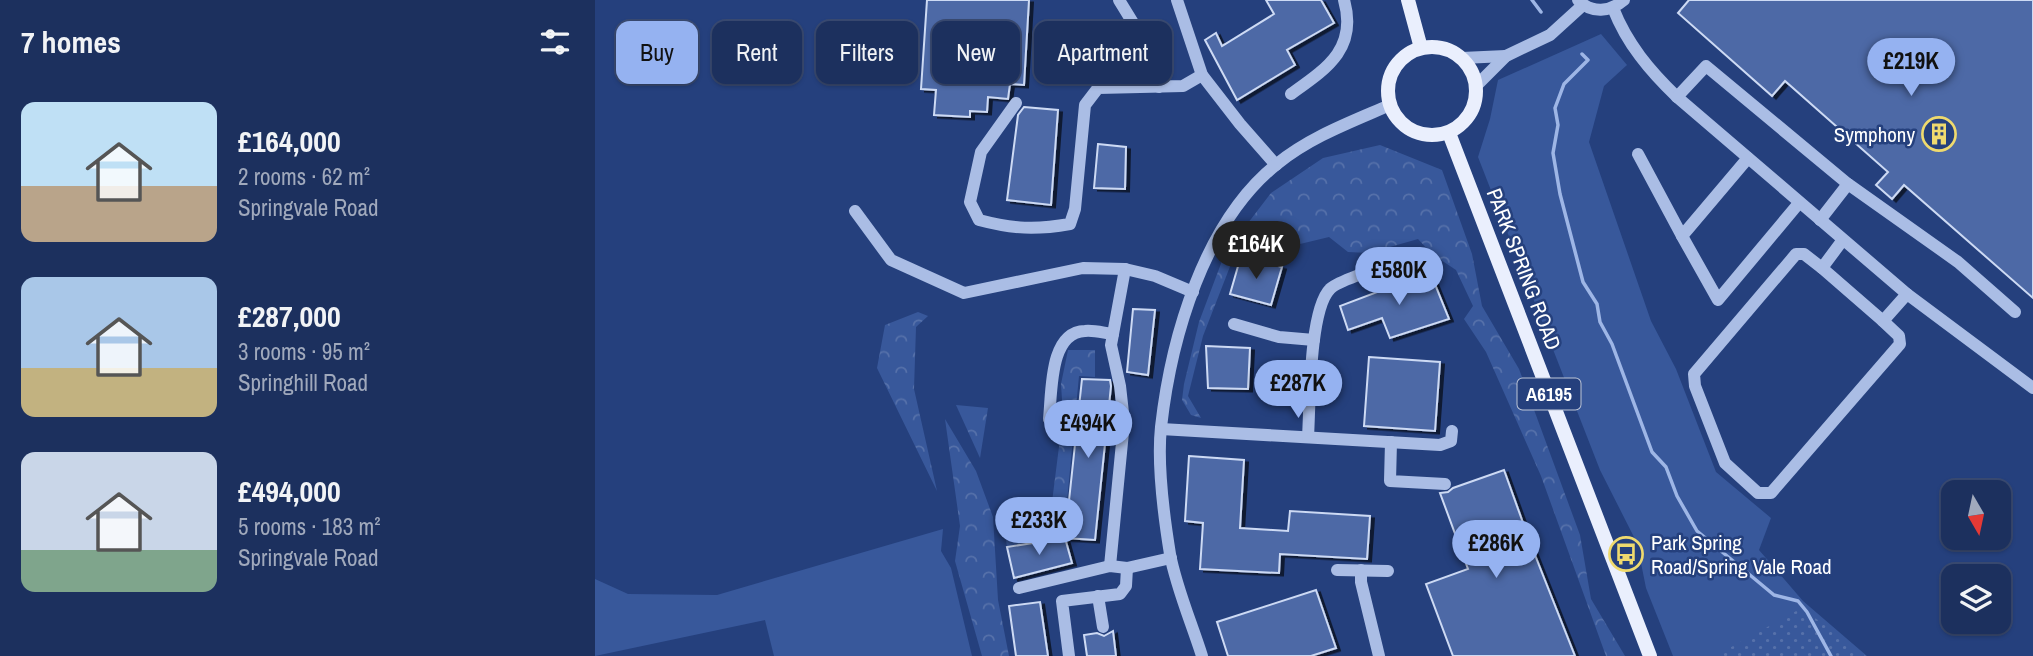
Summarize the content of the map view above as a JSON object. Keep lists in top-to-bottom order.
{
  "streets": {
    "main road": ["PARK SPRING ROAD", "A6195"]
  },
  "places": {
    "building": ["Symphony"],
    "bus stop": ["Park Spring Road/Spring Vale Road"]
  },
  "north": "bottom",
  "page": {
    "heading": "7 homes",
    "chip": [
      "Buy",
      "Rent",
      "Filters",
      "New",
      "Apartment"
    ],
    "price": [
      "£219K",
      "£164K",
      "£580K",
      "£287K",
      "£494K",
      "£233K",
      "£286K"
    ],
    "list": [
      {
        "name": "£164,000",
        "note": "2 rooms · 62 m² · Springvale Road"
      },
      {
        "name": "£287,000",
        "note": "3 rooms · 95 m² · Springhill Road"
      },
      {
        "name": "£494,000",
        "note": "5 rooms · 183 m² · Springvale Road"
      }
    ]
  }
}
